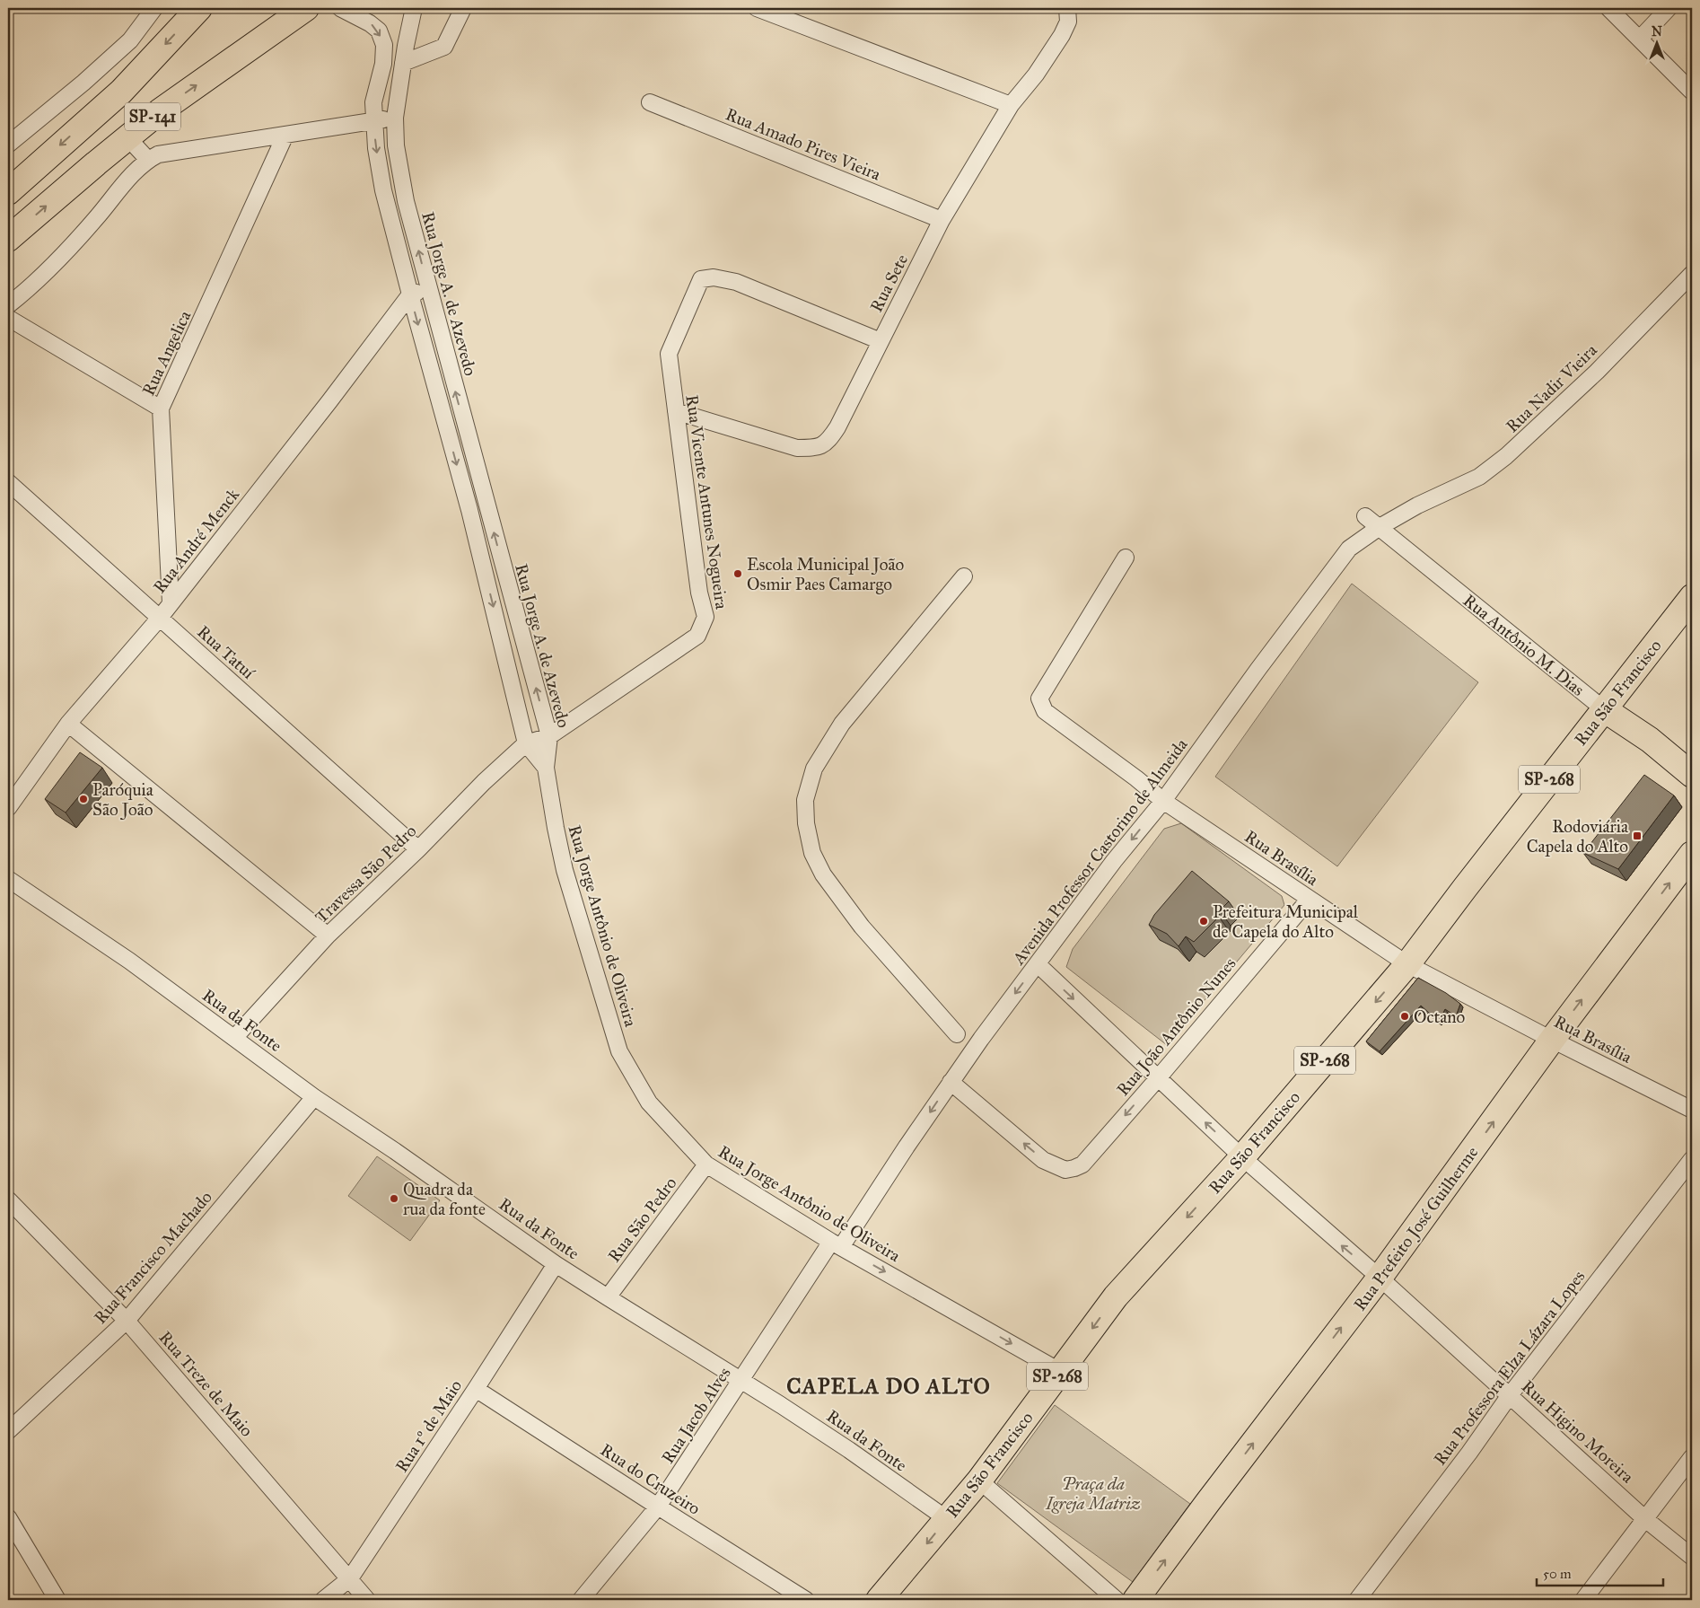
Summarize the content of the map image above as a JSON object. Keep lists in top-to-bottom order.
{
  "streets": {
    "main road": [
      "SP-141",
      "Rua Antônio M. Dias",
      "Rua São Francisco",
      "SP-268",
      "Rua Prefeito José Guilherme"
    ],
    "street": [
      "Rua Amado Pires Vieira",
      "Rua Sete",
      "Rua Jorge A. de Azevedo",
      "Rua Angelica",
      "Rua Nadir Vieira",
      "Rua Vicente Antunes Nogueira",
      "Rua André Menck",
      "Rua Tatuí",
      "Avenida Professor Castorino de Almeida",
      "Rua Brasília",
      "Travessa São Pedro",
      "Rua Jorge Antônio de Oliveira",
      "Rua da Fonte",
      "Rua João Antônio Nunes",
      "Rua São Pedro",
      "Rua Francisco Machado",
      "Rua Professora Elza Lázara Lopes",
      "Rua Treze de Maio",
      "Rua Jacob Alves",
      "Rua 1º de Maio",
      "Rua Higino Moreira",
      "Rua do Cruzeiro"
    ]
  },
  "crossings": [
    ["Rua Amado Pires Vieira", "Rua Sete"],
    ["Rua Sete", "Rua Vicente Antunes Nogueira"],
    ["Rua Jorge A. de Azevedo", "Rua Vicente Antunes Nogueira"],
    ["Rua Jorge A. de Azevedo", "Rua Jorge Antônio de Oliveira"],
    ["Rua Angelica", "Rua André Menck"],
    ["Rua Nadir Vieira", "Avenida Professor Castorino de Almeida"],
    ["Rua Vicente Antunes Nogueira", "Travessa São Pedro"],
    ["Rua André Menck", "Rua Tatuí"],
    ["Rua Antônio M. Dias", "Rua São Francisco"],
    ["Rua Antônio M. Dias", "Avenida Professor Castorino de Almeida"],
    ["Rua Tatuí", "Travessa São Pedro"],
    ["Rua São Francisco", "Rua Brasília"],
    ["Rua São Francisco", "Rua Jorge Antônio de Oliveira"],
    ["Rua São Francisco", "Rua da Fonte"],
    ["Rua São Francisco", "Rua Higino Moreira"],
    ["Avenida Professor Castorino de Almeida", "Rua Brasília"],
    ["Avenida Professor Castorino de Almeida", "Rua Jorge Antônio de Oliveira"],
    ["Avenida Professor Castorino de Almeida", "Rua João Antônio Nunes"],
    ["Avenida Professor Castorino de Almeida", "Rua Jacob Alves"],
    ["Rua Brasília", "Rua João Antônio Nunes"],
    ["Rua Brasília", "Rua Prefeito José Guilherme"],
    ["Travessa São Pedro", "Rua da Fonte"],
    ["Rua Jorge Antônio de Oliveira", "Rua São Pedro"],
    ["Rua Jorge Antônio de Oliveira", "Rua Jacob Alves"],
    ["Rua da Fonte", "Rua São Pedro"],
    ["Rua da Fonte", "Rua Francisco Machado"],
    ["Rua da Fonte", "Rua Jacob Alves"],
    ["Rua da Fonte", "Rua 1º de Maio"],
    ["Rua João Antônio Nunes", "Rua Higino Moreira"],
    ["Rua Prefeito José Guilherme", "Rua Higino Moreira"],
    ["Rua Francisco Machado", "Rua Treze de Maio"],
    ["Rua Professora Elza Lázara Lopes", "Rua Higino Moreira"],
    ["Rua Treze de Maio", "Rua 1º de Maio"],
    ["Rua Jacob Alves", "Rua do Cruzeiro"],
    ["Rua 1º de Maio", "Rua do Cruzeiro"]
  ],
  "one_way": [
    "Rua São Francisco",
    "Avenida Professor Castorino de Almeida",
    "Rua Prefeito José Guilherme",
    "Rua Higino Moreira"
  ],
  "districts": ["CAPELA DO ALTO"],
  "parks": ["Praça da Igreja Matriz"],
  "places": {
    "other": [
      "Escola Municipal João Osmir Paes Camargo",
      "Paróquia São João",
      "Prefeitura Municipal de Capela do Alto",
      "Octano",
      "Quadra da rua da fonte"
    ],
    "transit": ["Rodoviária Capela do Alto"]
  },
  "scale_bar": "50 m",
  "north": "top"
}
